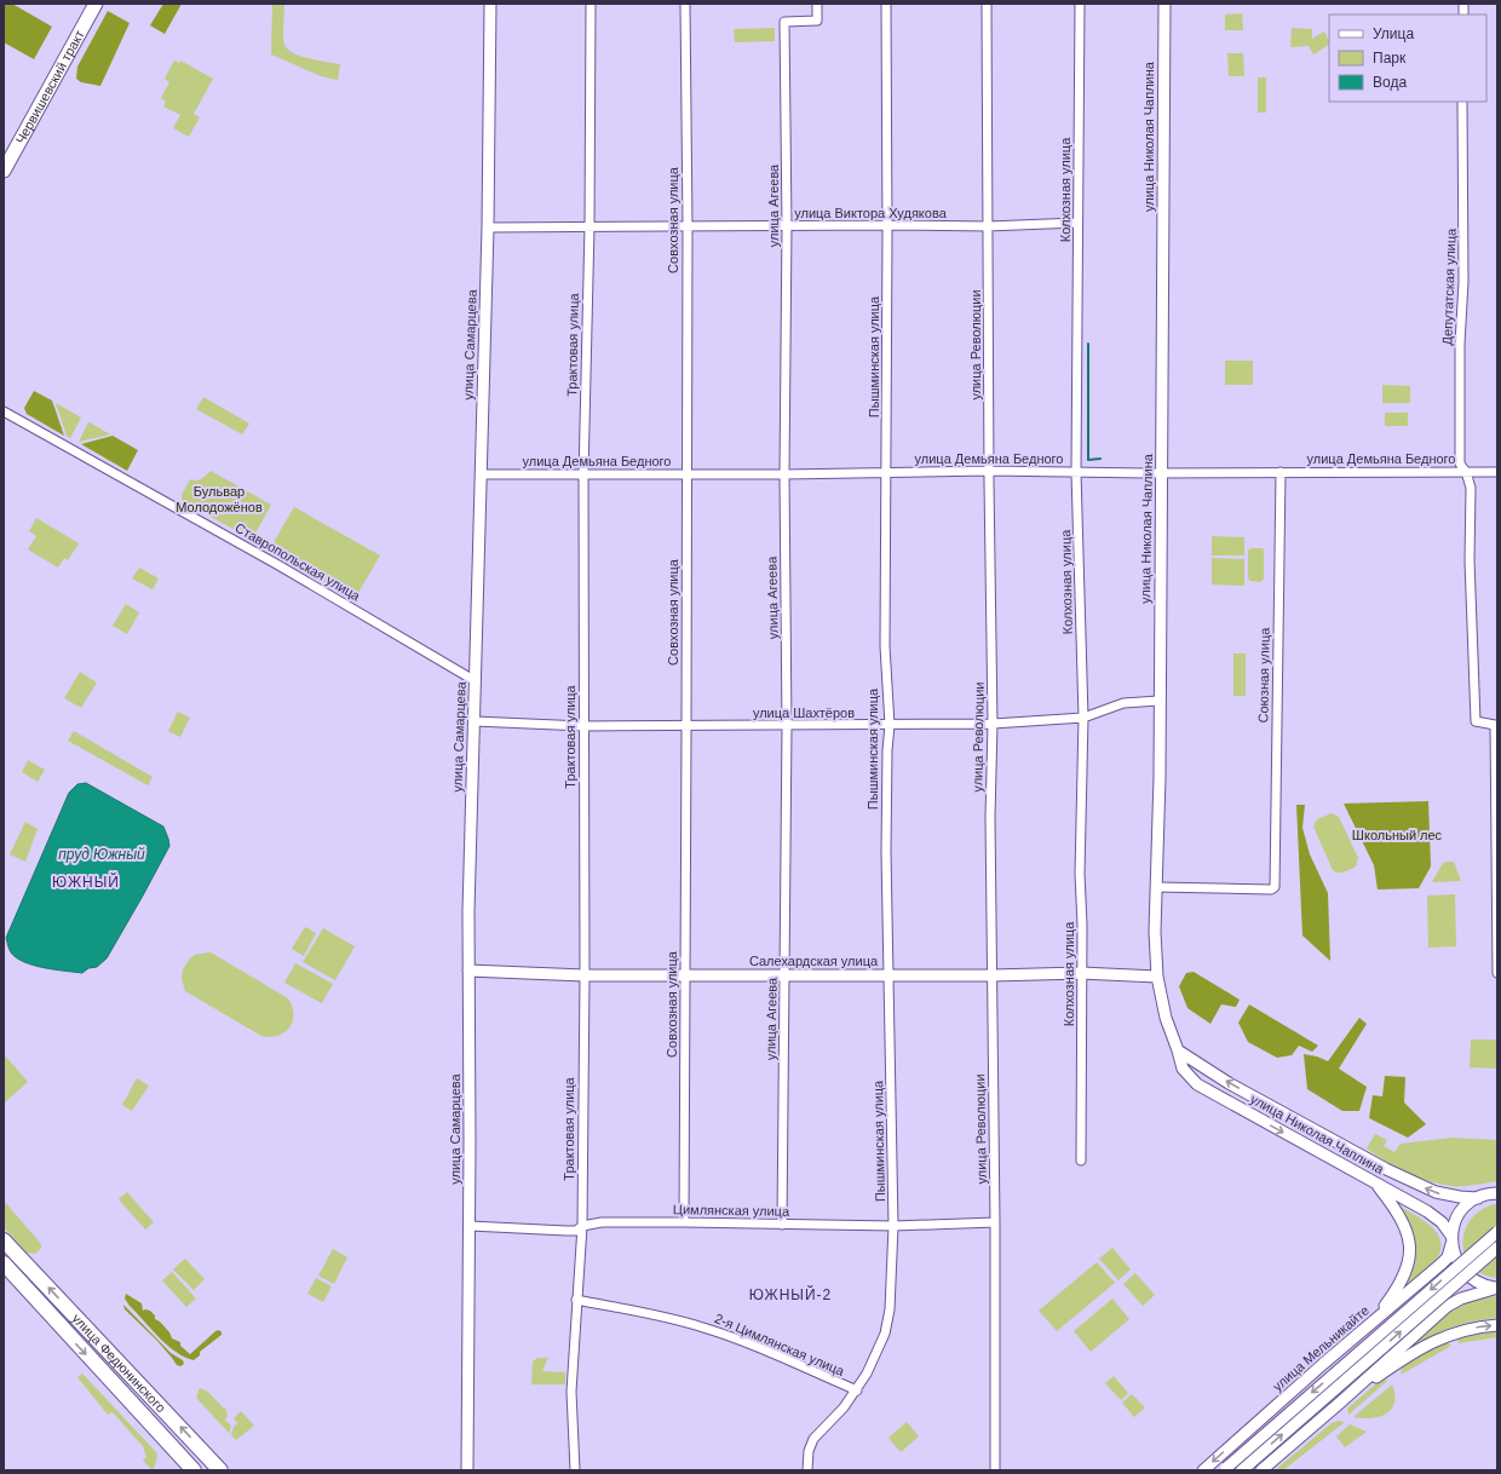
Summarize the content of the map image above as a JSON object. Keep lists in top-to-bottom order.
{
  "streets": {
    "highway": ["улица Федюнинского"],
    "main road": ["Червишевский тракт"],
    "street": [
      "улица Николая Чаплина",
      "Колхозная улица",
      "улица Агеева",
      "улица Виктора Худякова",
      "Совхозная улица",
      "Депутатская улица",
      "улица Самарцева",
      "Трактовая улица",
      "улица Революции",
      "Пышминская улица",
      "улица Демьяна Бедного",
      "Ставропольская улица",
      "Союзная улица",
      "улица Шахтёров",
      "Салехардская улица",
      "Цимлянская улица",
      "2-я Цимлянская улица",
      "улица Мельникайте"
    ]
  },
  "crossings": [
    ["улица Николая Чаплина", "улица Демьяна Бедного"],
    ["улица Николая Чаплина", "Союзная улица"],
    ["улица Николая Чаплина", "улица Шахтёров"],
    ["улица Николая Чаплина", "Салехардская улица"],
    ["улица Николая Чаплина", "улица Мельникайте"],
    ["Колхозная улица", "улица Виктора Худякова"],
    ["Колхозная улица", "улица Демьяна Бедного"],
    ["Колхозная улица", "улица Шахтёров"],
    ["Колхозная улица", "Салехардская улица"],
    ["улица Агеева", "улица Виктора Худякова"],
    ["улица Агеева", "улица Демьяна Бедного"],
    ["улица Агеева", "улица Шахтёров"],
    ["улица Агеева", "Салехардская улица"],
    ["улица Агеева", "Цимлянская улица"],
    ["улица Виктора Худякова", "Совхозная улица"],
    ["улица Виктора Худякова", "улица Самарцева"],
    ["улица Виктора Худякова", "Трактовая улица"],
    ["улица Виктора Худякова", "улица Революции"],
    ["улица Виктора Худякова", "Пышминская улица"],
    ["Совхозная улица", "улица Демьяна Бедного"],
    ["Совхозная улица", "улица Шахтёров"],
    ["Совхозная улица", "Салехардская улица"],
    ["Совхозная улица", "Цимлянская улица"],
    ["Депутатская улица", "улица Демьяна Бедного"],
    ["улица Самарцева", "улица Демьяна Бедного"],
    ["улица Самарцева", "Ставропольская улица"],
    ["улица Самарцева", "улица Шахтёров"],
    ["улица Самарцева", "Салехардская улица"],
    ["улица Самарцева", "Цимлянская улица"],
    ["Трактовая улица", "улица Демьяна Бедного"],
    ["Трактовая улица", "улица Шахтёров"],
    ["Трактовая улица", "Салехардская улица"],
    ["Трактовая улица", "Цимлянская улица"],
    ["Трактовая улица", "2-я Цимлянская улица"],
    ["улица Революции", "улица Демьяна Бедного"],
    ["улица Революции", "улица Шахтёров"],
    ["улица Революции", "Салехардская улица"],
    ["улица Революции", "Цимлянская улица"],
    ["Пышминская улица", "улица Демьяна Бедного"],
    ["Пышминская улица", "улица Шахтёров"],
    ["Пышминская улица", "Салехардская улица"],
    ["Пышминская улица", "Цимлянская улица"],
    ["Пышминская улица", "2-я Цимлянская улица"],
    ["улица Демьяна Бедного", "Союзная улица"]
  ],
  "districts": ["ЮЖНЫЙ", "ЮЖНЫЙ-2"],
  "water": ["пруд Южный"],
  "parks": ["Бульвар Молодожёнов", "Школьный лес"],
  "legend": ["Улица", "Парк", "Вода"]
}
